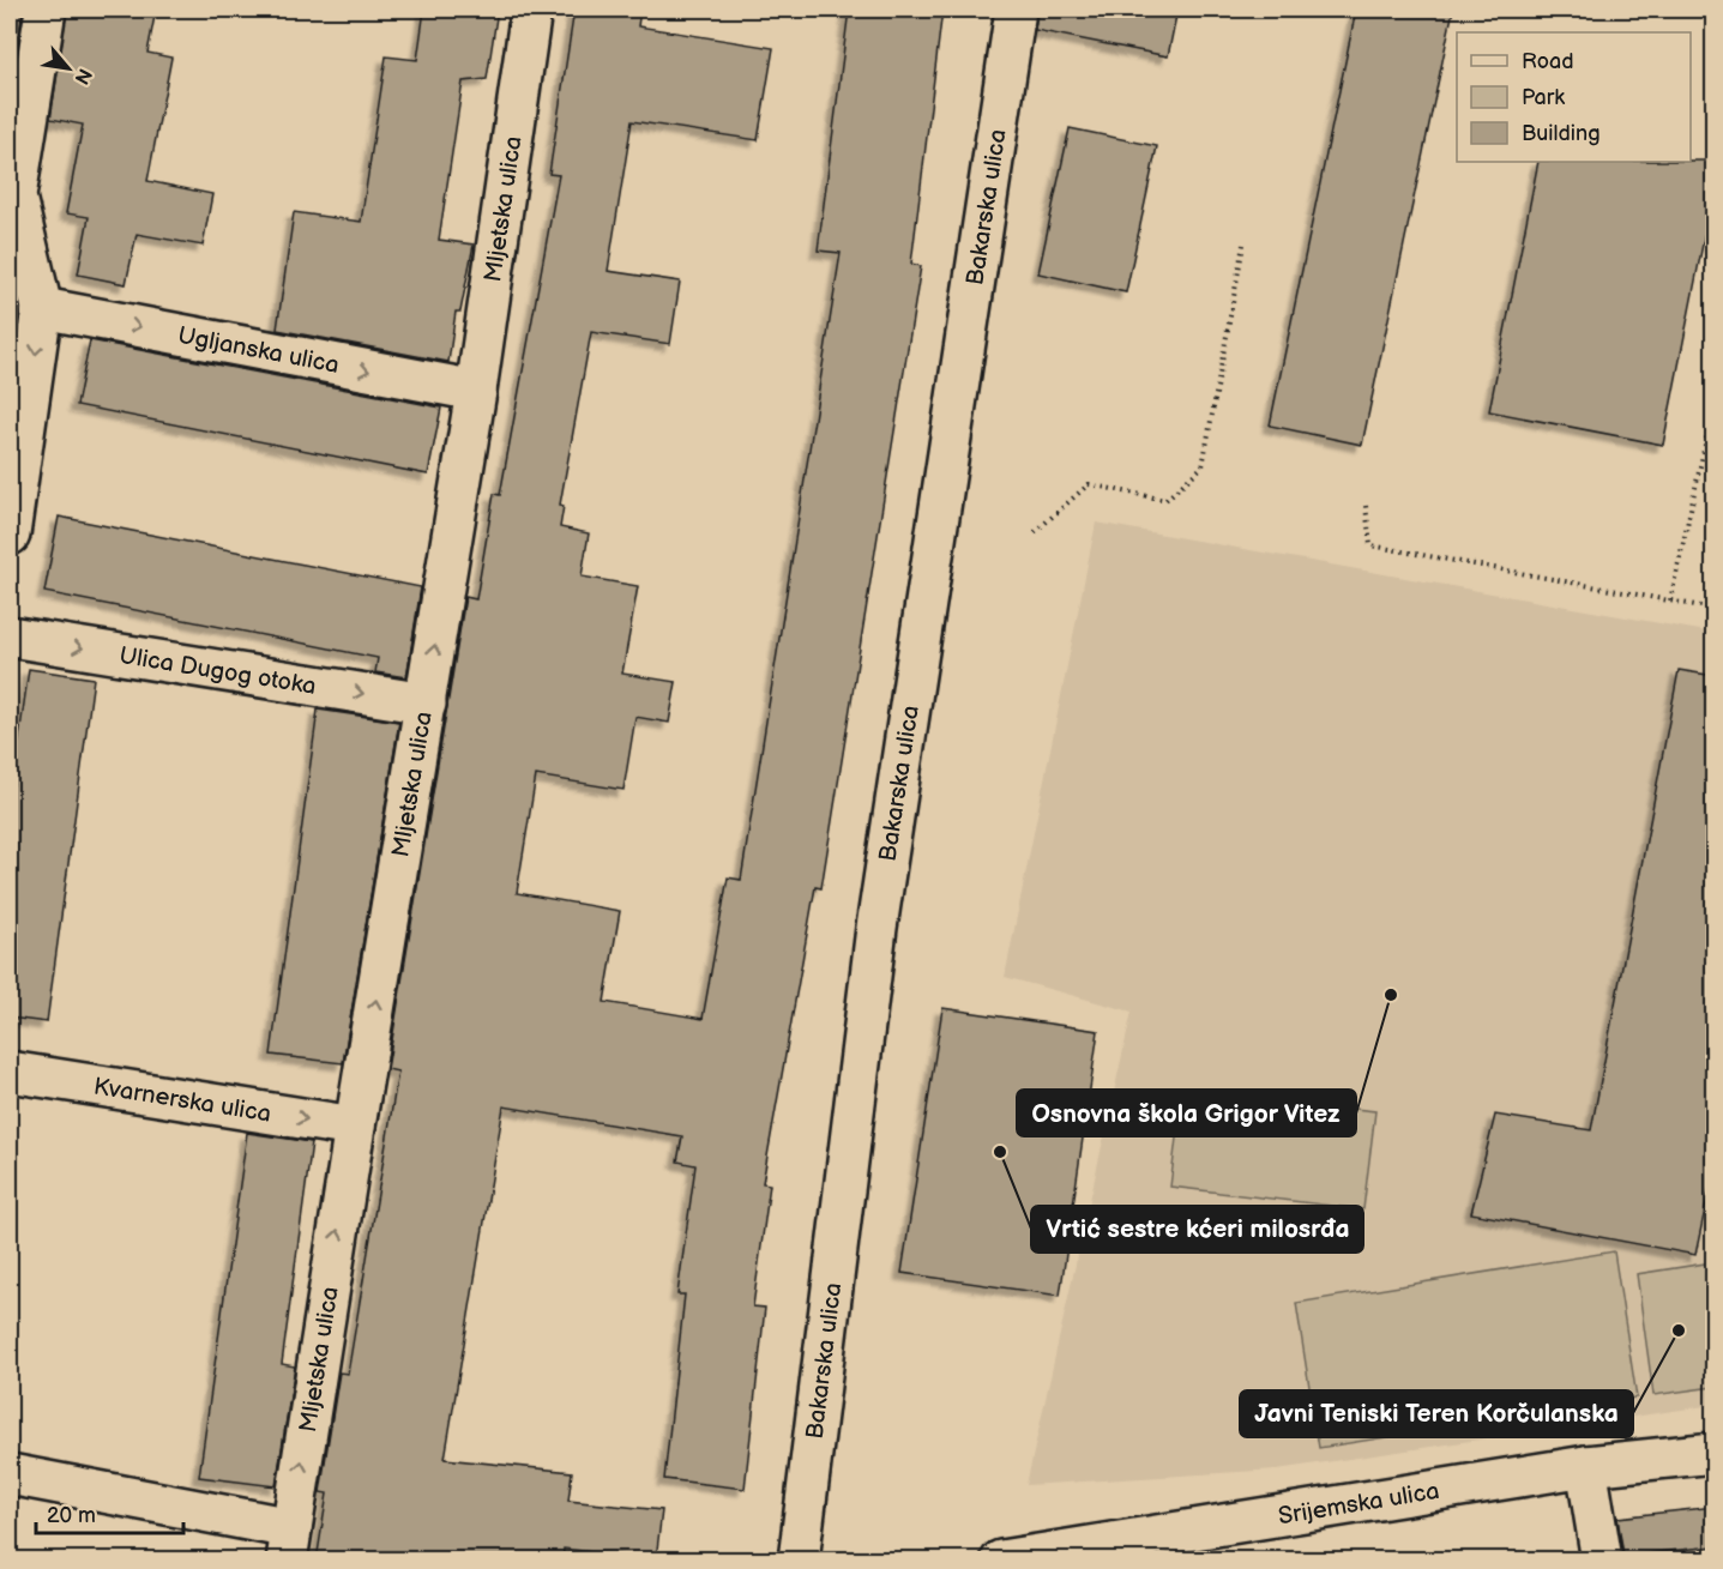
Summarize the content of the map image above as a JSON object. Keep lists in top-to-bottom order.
{
  "streets": {
    "street": [
      "Bakarska ulica",
      "Mljetska ulica",
      "Ugljanska ulica",
      "Ulica Dugog otoka",
      "Kvarnerska ulica",
      "Srijemska ulica"
    ]
  },
  "crossings": [
    ["Mljetska ulica", "Ugljanska ulica"],
    ["Mljetska ulica", "Ulica Dugog otoka"],
    ["Mljetska ulica", "Kvarnerska ulica"]
  ],
  "one_way": [
    "Mljetska ulica",
    "Ugljanska ulica",
    "Ulica Dugog otoka",
    "Kvarnerska ulica"
  ],
  "places": ["Osnovna škola Grigor Vitez", "Vrtić sestre kćeri milosrđa", "Javni Teniski Teren Korčulanska"],
  "legend": ["Road", "Park", "Building"],
  "scale_bar": "20 m",
  "north": "bottom right"
}
